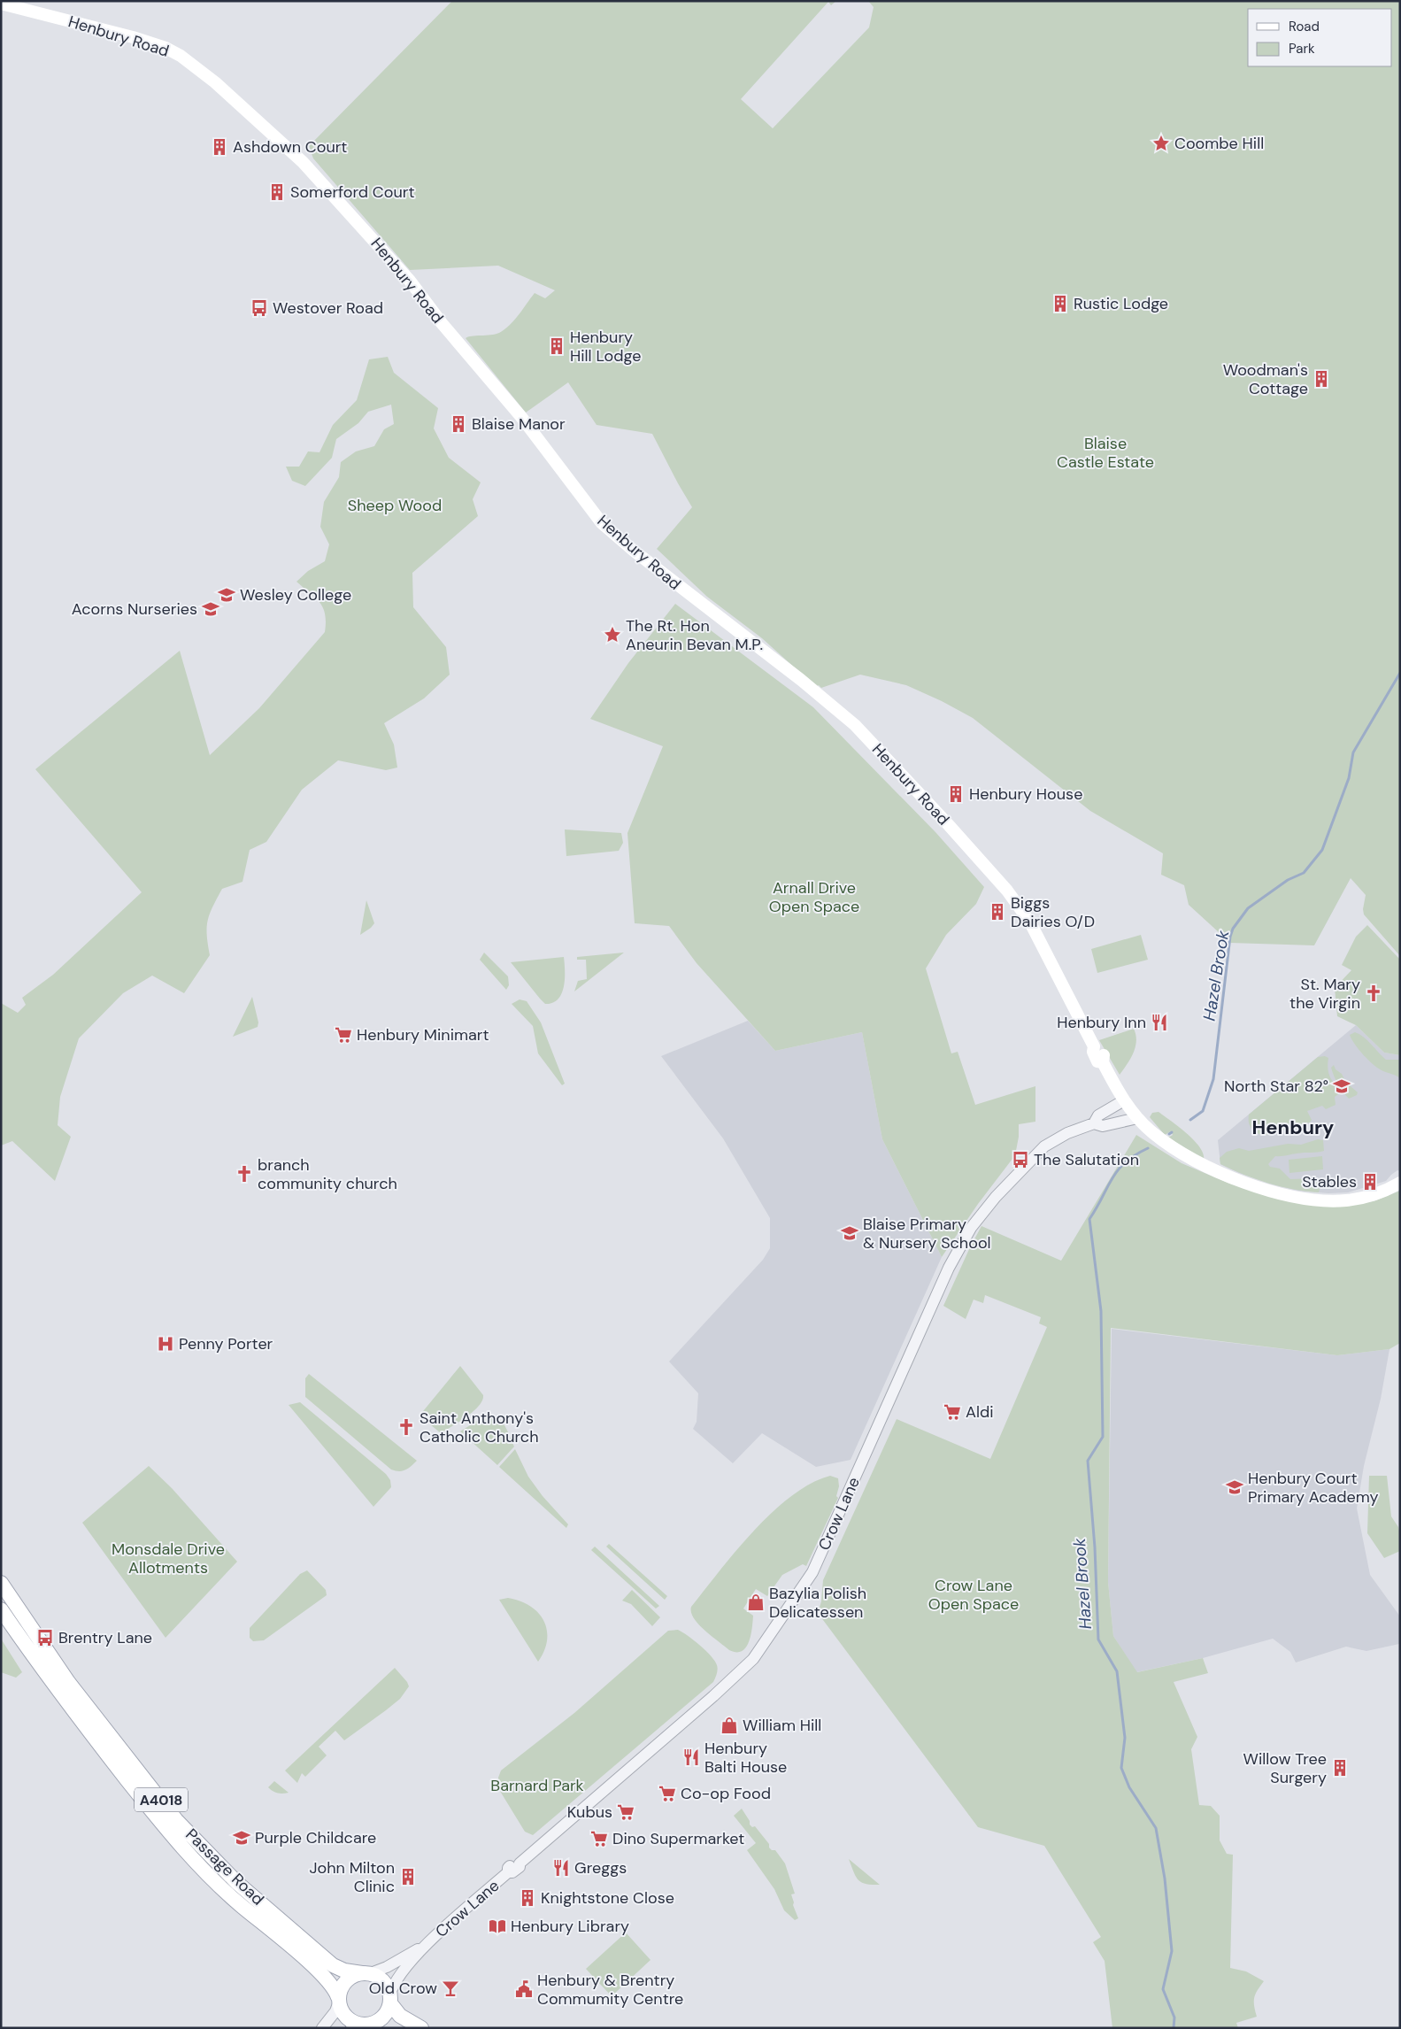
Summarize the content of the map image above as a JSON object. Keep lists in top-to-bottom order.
{
  "streets": {
    "main road": ["Henbury Road", "A4018", "Passage Road"],
    "street": ["Crow Lane"]
  },
  "crossings": [
    ["Henbury Road", "Crow Lane"],
    ["Crow Lane", "A4018"],
    ["Crow Lane", "Passage Road"],
    ["A4018", "Passage Road"]
  ],
  "districts": ["Henbury"],
  "water": ["Hazel Brook"],
  "parks": [
    "Blaise Castle Estate",
    "Sheep Wood",
    "Arnall Drive Open Space",
    "Monsdale Drive Allotments",
    "Crow Lane Open Space",
    "Barnard Park"
  ],
  "places": {
    "place": ["Coombe Hill", "The Rt. Hon Aneurin Bevan M.P."],
    "building": [
      "Ashdown Court",
      "Somerford Court",
      "Rustic Lodge",
      "Henbury Hill Lodge",
      "Woodman's Cottage",
      "Blaise Manor",
      "Henbury House",
      "Biggs Dairies O/D",
      "Stables",
      "Willow Tree Surgery",
      "John Milton Clinic",
      "Knightstone Close"
    ],
    "bus stop": ["Westover Road", "The Salutation", "Brentry Lane"],
    "school or university": [
      "Wesley College",
      "Acorns Nurseries",
      "North Star 82°",
      "Blaise Primary & Nursery School",
      "Henbury Court Primary Academy",
      "Purple Childcare"
    ],
    "church": ["St. Mary the Virgin", "branch community church", "Saint Anthony's Catholic Church"],
    "restaurant": ["Henbury Inn", "Henbury Balti House", "Greggs"],
    "supermarket": [
      "Henbury Minimart",
      "Aldi",
      "Co-op Food",
      "Kubus",
      "Dino Supermarket"
    ],
    "hospital": ["Penny Porter"],
    "shop": ["Bazylia Polish Delicatessen", "William Hill"],
    "library": ["Henbury Library"],
    "bar": ["Old Crow"],
    "public building": ["Henbury & Brentry Commumity Centre"]
  },
  "legend": ["Road", "Park"]
}
